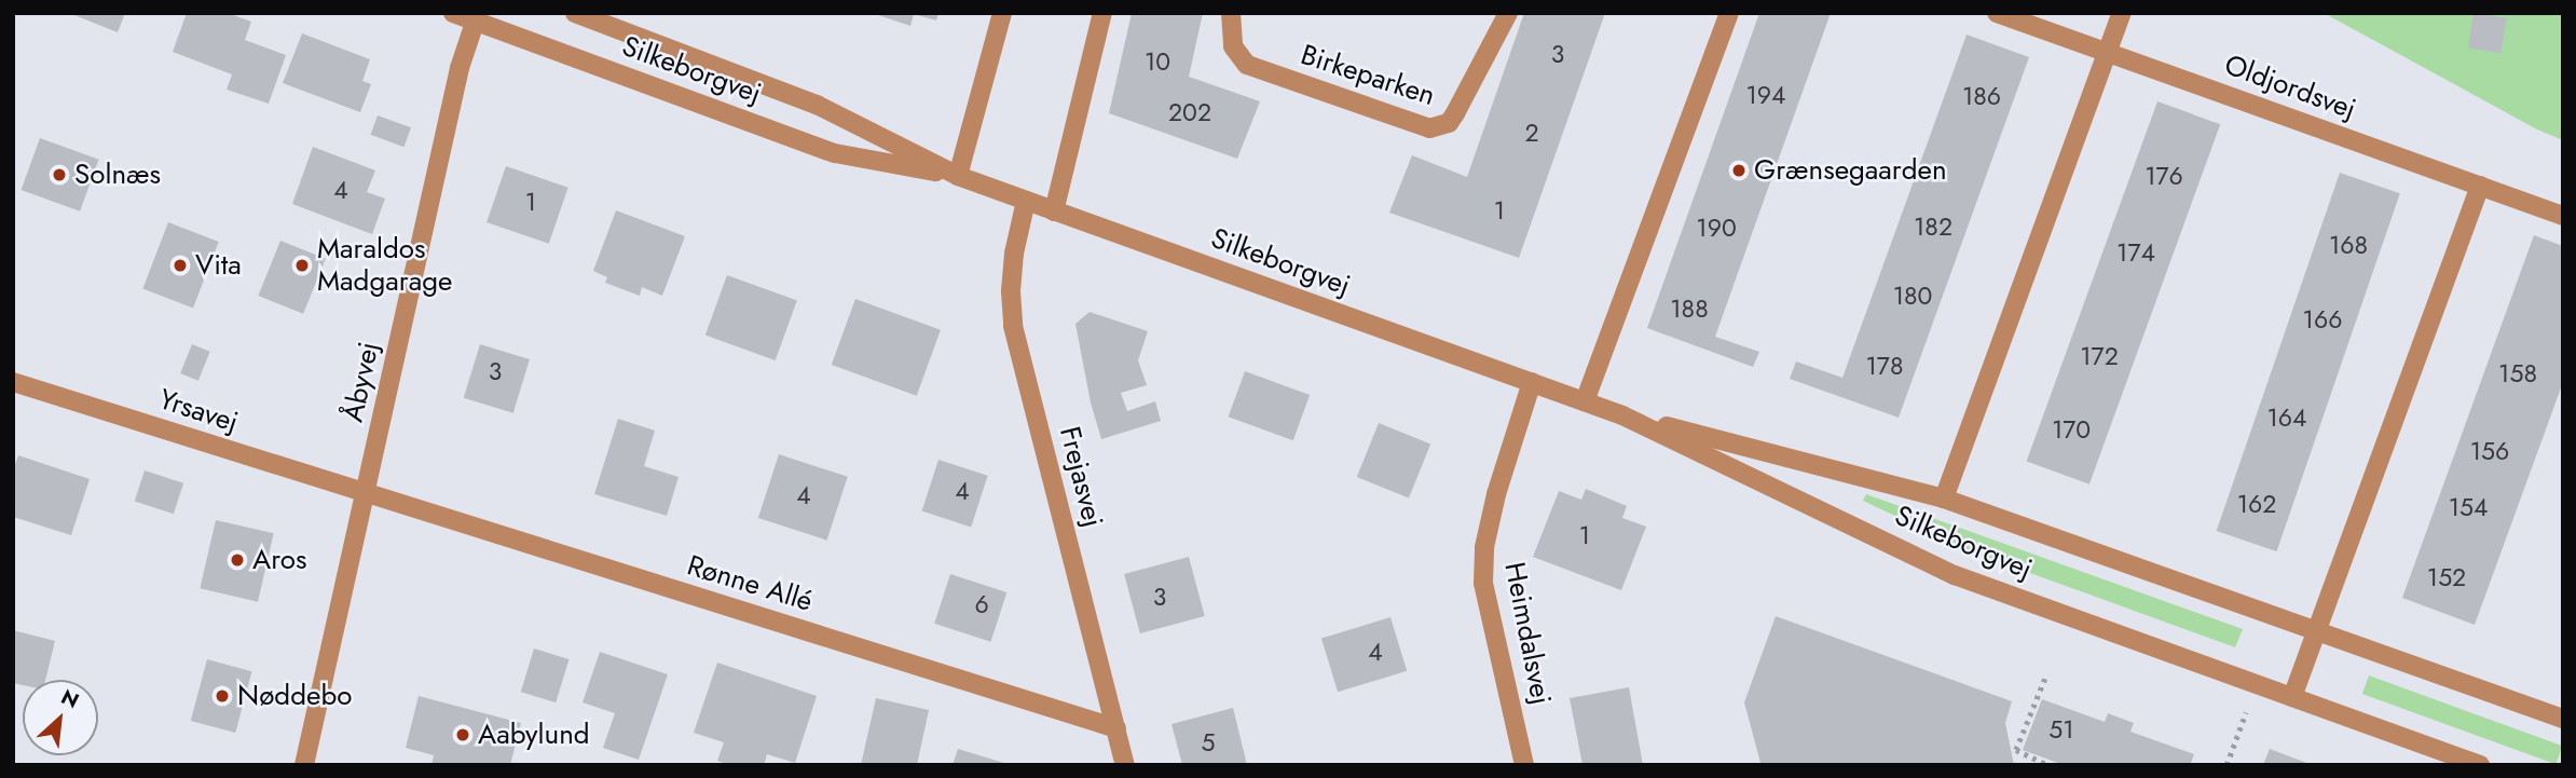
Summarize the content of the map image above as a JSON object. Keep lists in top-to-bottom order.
{
  "streets": {
    "street": [
      "Silkeborgvej",
      "Birkeparken",
      "Oldjordsvej",
      "Åbyvej",
      "Yrsavej",
      "Frejasvej",
      "Rønne Allé",
      "Heimdalsvej"
    ]
  },
  "crossings": [
    ["Silkeborgvej", "Oldjordsvej"],
    ["Silkeborgvej", "Åbyvej"],
    ["Silkeborgvej", "Frejasvej"],
    ["Silkeborgvej", "Heimdalsvej"],
    ["Åbyvej", "Yrsavej"],
    ["Åbyvej", "Rønne Allé"],
    ["Yrsavej", "Rønne Allé"],
    ["Frejasvej", "Rønne Allé"]
  ],
  "places": [
    "Grænsegaarden",
    "Solnæs",
    "Vita",
    "Maraldos Madgarage",
    "Aros",
    "Nøddebo",
    "Aabylund"
  ],
  "house_numbers": [
    "3",
    "10",
    "194",
    "186",
    "202",
    "2",
    "176",
    "4",
    "1",
    "1",
    "182",
    "190",
    "168",
    "174",
    "180",
    "188",
    "166",
    "172",
    "178",
    "3",
    "158",
    "164",
    "170",
    "156",
    "4",
    "4",
    "162",
    "154",
    "1",
    "152",
    "3",
    "6",
    "4",
    "51",
    "5"
  ],
  "north": "top right"
}
